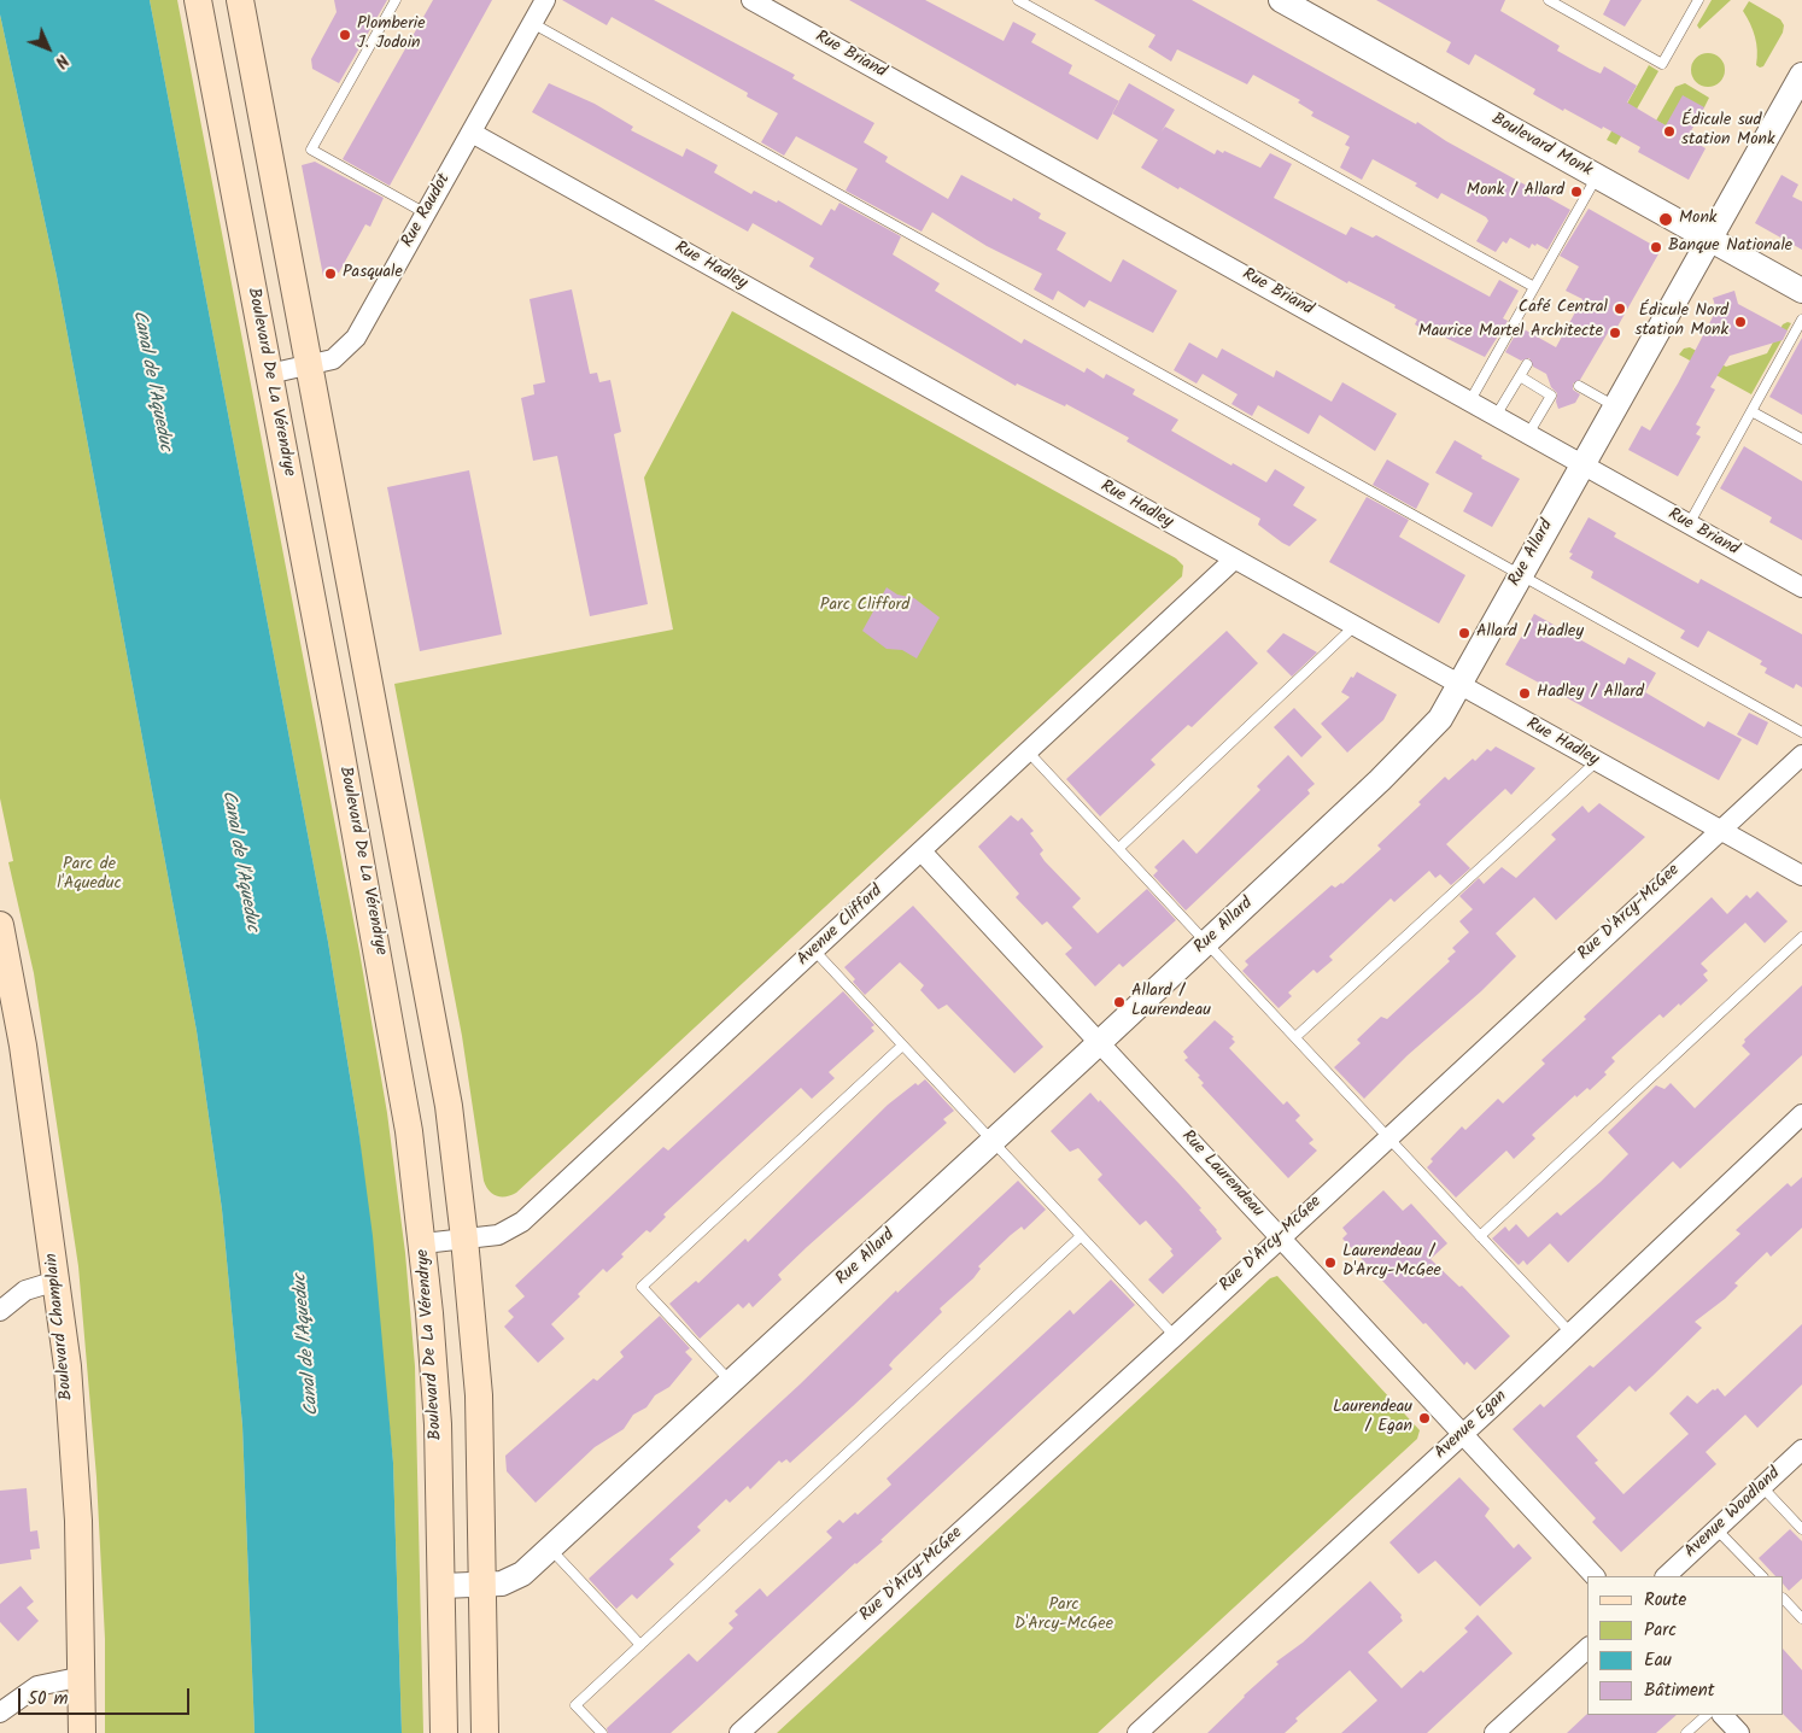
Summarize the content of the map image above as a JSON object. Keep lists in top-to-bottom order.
{
  "streets": {
    "main road": ["Boulevard De La Vérendrye", "Boulevard Champlain"],
    "street": [
      "Rue Briand",
      "Boulevard Monk",
      "Rue Raudot",
      "Rue Hadley",
      "Rue Allard",
      "Rue D'Arcy-McGee",
      "Avenue Clifford",
      "Rue Laurendeau",
      "Avenue Egan",
      "Avenue Woodland"
    ]
  },
  "crossings": [
    ["Rue Briand", "Rue Allard"],
    ["Boulevard Monk", "Rue Allard"],
    ["Rue Raudot", "Rue Hadley"],
    ["Rue Raudot", "Boulevard De La Vérendrye"],
    ["Rue Hadley", "Rue Allard"],
    ["Rue Hadley", "Rue D'Arcy-McGee"],
    ["Rue Hadley", "Avenue Clifford"],
    ["Boulevard De La Vérendrye", "Rue Allard"],
    ["Boulevard De La Vérendrye", "Avenue Clifford"],
    ["Rue Allard", "Rue Laurendeau"],
    ["Rue D'Arcy-McGee", "Rue Laurendeau"],
    ["Avenue Clifford", "Rue Laurendeau"],
    ["Rue Laurendeau", "Avenue Egan"]
  ],
  "water": ["Canal de l'Aqueduc"],
  "parks": ["Parc Clifford", "Parc de l'Aqueduc", "Parc D'Arcy-McGee"],
  "places": [
    "Plomberie J. Jodoin",
    "Édicule sud station Monk",
    "Monk / Allard",
    "Monk",
    "Banque Nationale",
    "Pasquale",
    "Café Central",
    "Édicule Nord station Monk",
    "Maurice Martel Architecte",
    "Allard / Hadley",
    "Hadley / Allard",
    "Allard / Laurendeau",
    "Laurendeau / D'Arcy-McGee",
    "Laurendeau / Egan"
  ],
  "legend": [
    "Route",
    "Parc",
    "Eau",
    "Bâtiment"
  ],
  "scale_bar": "50 m",
  "north": "bottom right"
}
